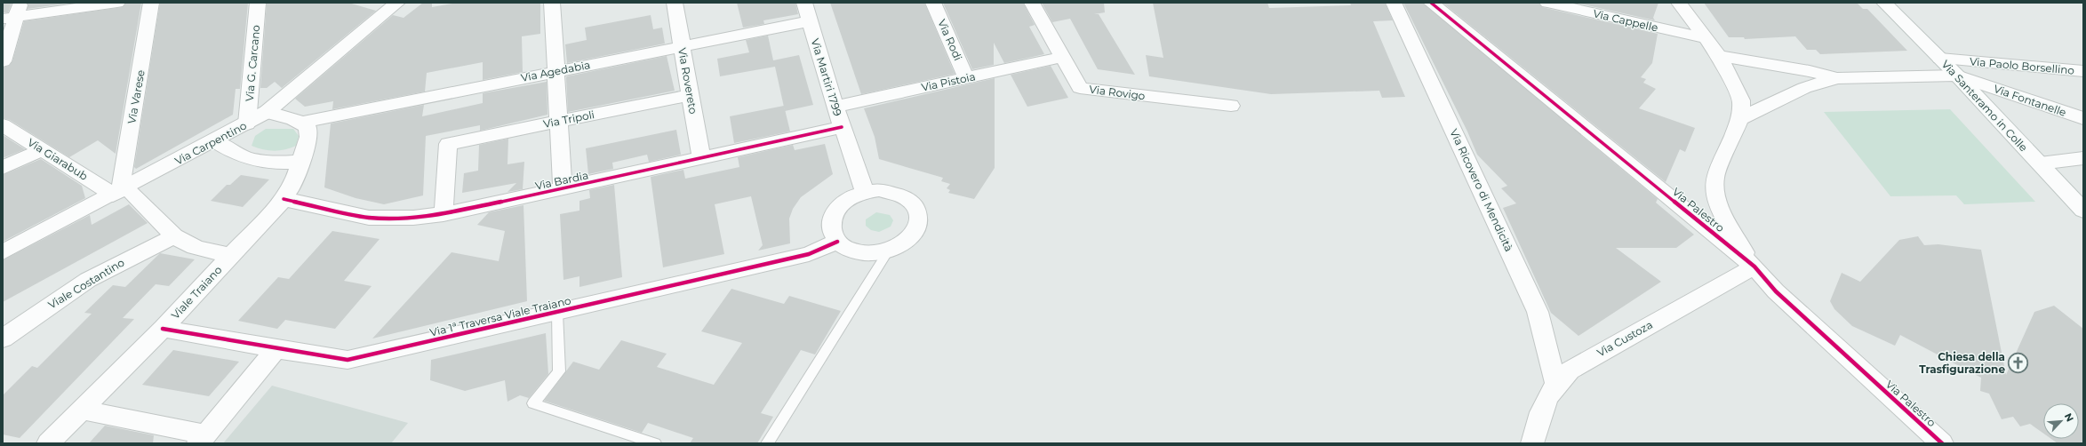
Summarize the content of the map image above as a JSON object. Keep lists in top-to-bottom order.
{
  "streets": {
    "street": [
      "Via Cappelle",
      "Via Rodi",
      "Via G. Carcano",
      "Via Paolo Borsellino",
      "Via Agedabia",
      "Via Martiri 1799",
      "Via Rovereto",
      "Via Pistoia",
      "Via Rovigo",
      "Via Varese",
      "Via Fontanelle",
      "Via Santeramo in Colle",
      "Via Tripoli",
      "Via Carpentino",
      "Via Giarabub",
      "Via Bardia",
      "Via Ricovero di Mendicità",
      "Via Palestro",
      "Viale Costantino",
      "Viale Traiano",
      "Via 1ª Traversa Viale Traiano",
      "Via Custoza"
    ]
  },
  "crossings": [
    ["Via Rodi", "Via Pistoia"],
    ["Via G. Carcano", "Via Carpentino"],
    ["Via Paolo Borsellino", "Via Santeramo in Colle"],
    ["Via Agedabia", "Via Martiri 1799"],
    ["Via Agedabia", "Via Rovereto"],
    ["Via Agedabia", "Viale Traiano"],
    ["Via Martiri 1799", "Via Pistoia"],
    ["Via Martiri 1799", "Via Bardia"],
    ["Via Martiri 1799", "Via 1ª Traversa Viale Traiano"],
    ["Via Rovereto", "Via Tripoli"],
    ["Via Rovereto", "Via Bardia"],
    ["Via Pistoia", "Via Rovigo"],
    ["Via Varese", "Via Carpentino"],
    ["Via Varese", "Via Giarabub"],
    ["Via Fontanelle", "Via Santeramo in Colle"],
    ["Via Tripoli", "Via Bardia"],
    ["Via Carpentino", "Via Giarabub"],
    ["Via Bardia", "Viale Traiano"],
    ["Via Ricovero di Mendicità", "Via Custoza"],
    ["Via Palestro", "Via Custoza"],
    ["Viale Traiano", "Via 1ª Traversa Viale Traiano"]
  ],
  "places": {
    "church": ["Chiesa della Trasfigurazione"]
  },
  "north": "top right"
}
